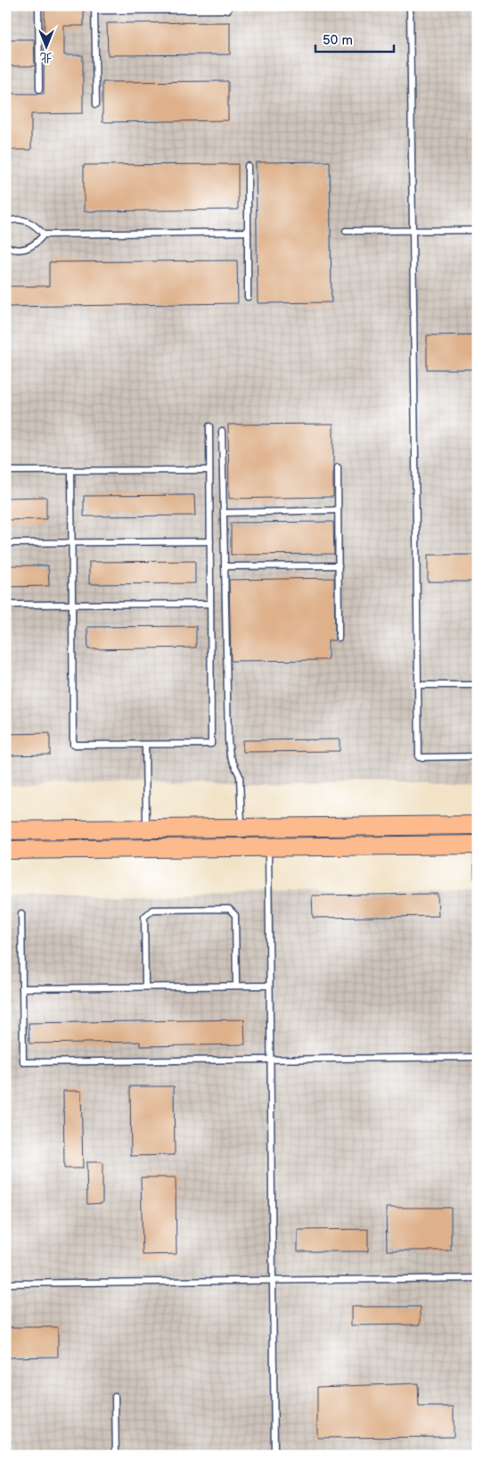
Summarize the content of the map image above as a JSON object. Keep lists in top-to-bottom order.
{
  "scale_bar": "50 m",
  "north": "bottom"
}
